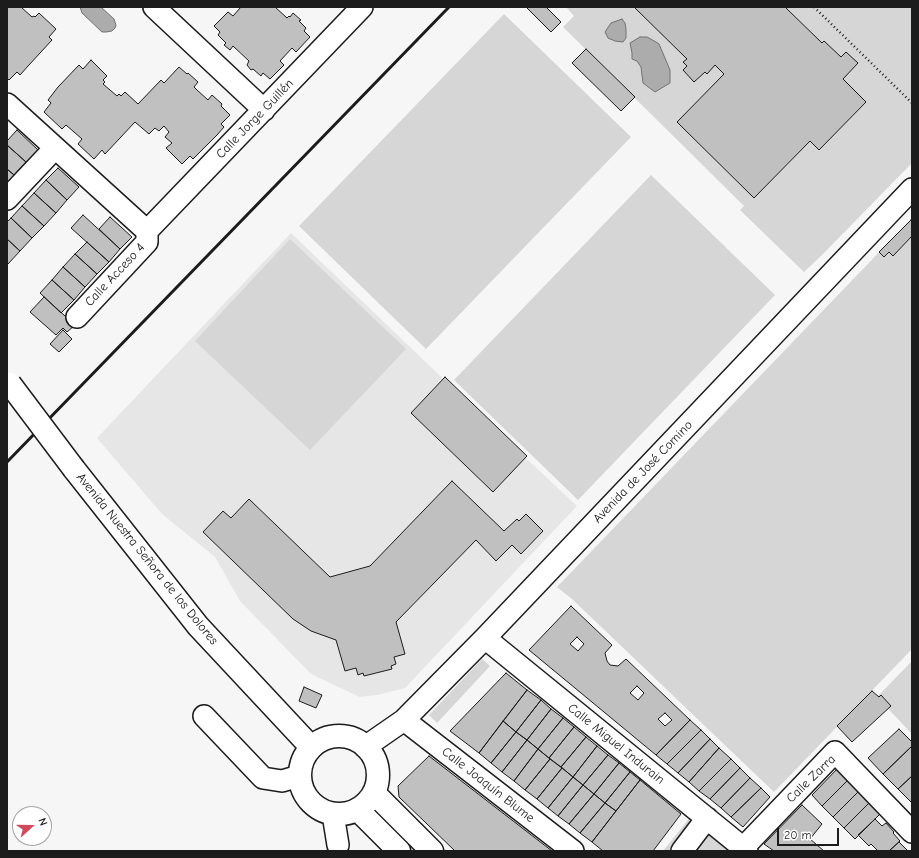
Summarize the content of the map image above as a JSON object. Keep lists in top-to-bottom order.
{
  "streets": {
    "main road": ["Avenida Nuestra Señora de los Dolores"],
    "street": [
      "Calle Jorge Guillén",
      "Calle Acceso 4",
      "Avenida de José Comino",
      "Calle Miguel Indurain",
      "Calle Zarra",
      "Calle Joaquín Blume"
    ]
  },
  "crossings": [
    ["Calle Jorge Guillén", "Calle Acceso 4"],
    ["Avenida de José Comino", "Avenida Nuestra Señora de los Dolores"],
    ["Avenida de José Comino", "Calle Miguel Indurain"],
    ["Avenida de José Comino", "Calle Joaquín Blume"],
    ["Calle Miguel Indurain", "Calle Zarra"]
  ],
  "scale_bar": "20 m",
  "north": "right"
}
